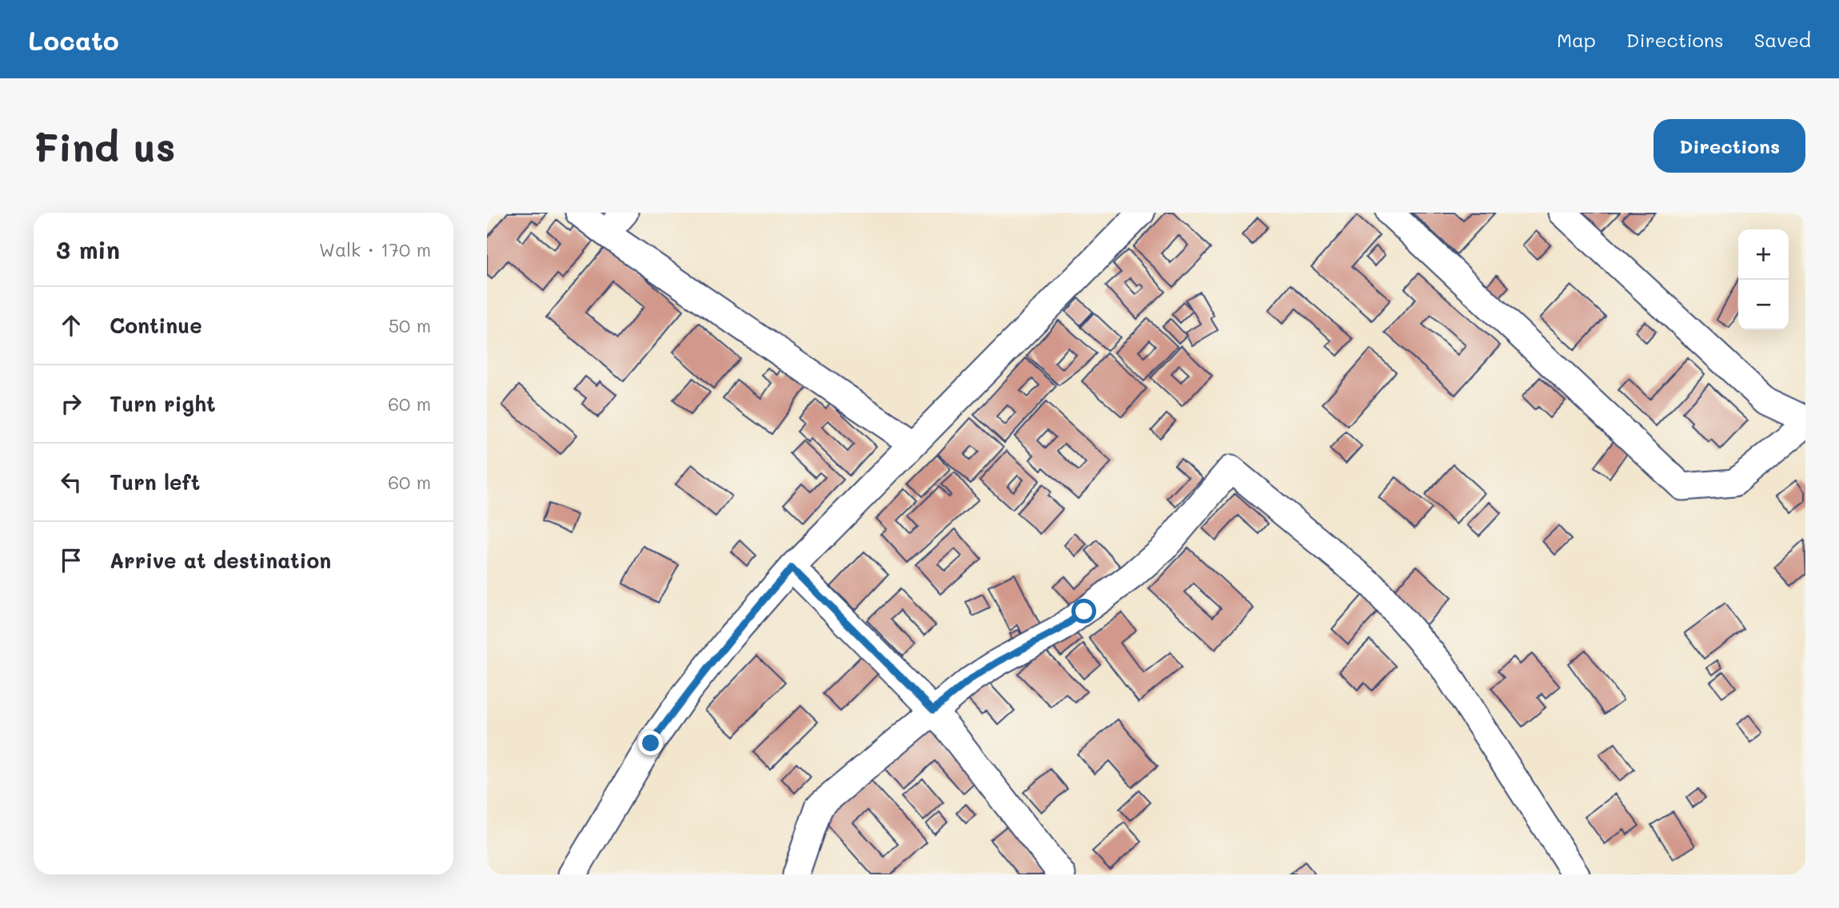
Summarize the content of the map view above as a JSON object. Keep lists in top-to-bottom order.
{
  "page": {
    "header": "Locato",
    "nav": ["Map", "Directions", "Saved"],
    "buttons": "Directions",
    "title": "Find us",
    "heading": ["3 min", "Walk · 170 m"],
    "map_buttons": ["+", "−"],
    "list": [
      ["Continue", "50 m"],
      ["Turn right", "60 m"],
      ["Turn left", "60 m"],
      "Arrive at destination"
    ]
  }
}
